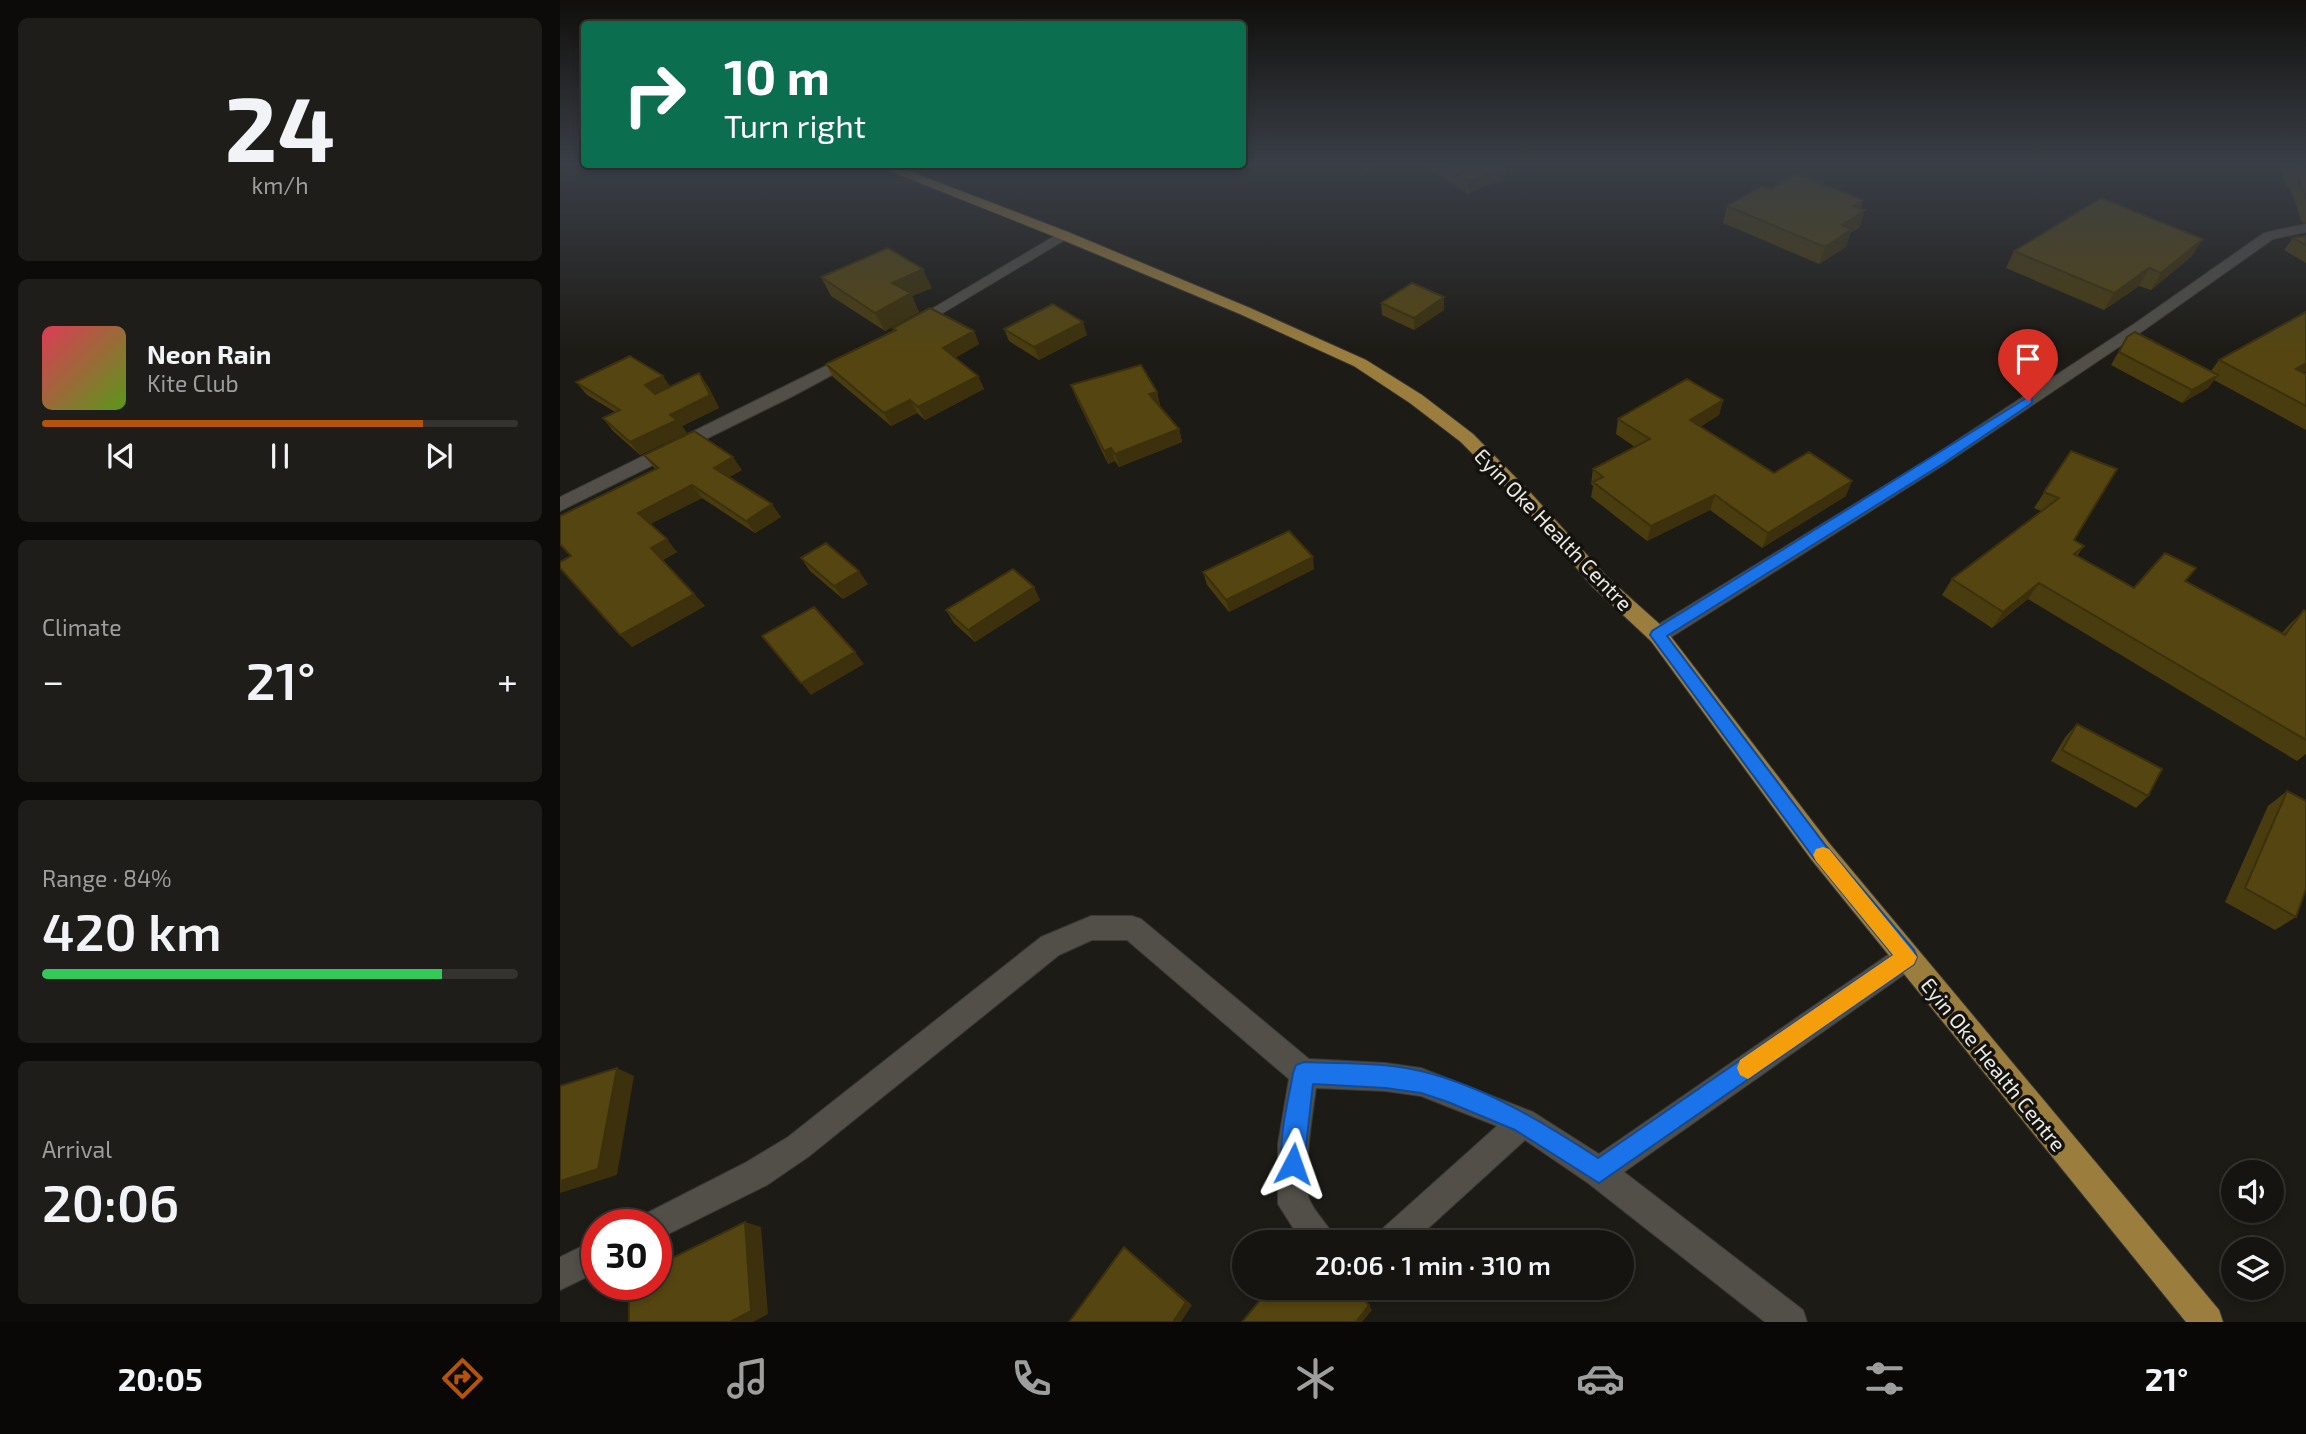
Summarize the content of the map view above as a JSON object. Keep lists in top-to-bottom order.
{
  "streets": {
    "main road": ["Eyin Oke Health Centre"]
  },
  "page": {
    "tile": [
      ["24", "km/h"],
      "Climate",
      ["Range · 84%", "420 km"],
      ["Arrival", "20:06"]
    ],
    "turn": ["10 m", "Turn right"],
    "song": ["Neon Rain", "Kite Club"],
    "heat": ["−", "21°", "+"],
    "limit": "30",
    "trip": "20:06 · 1 min · 310 m",
    "tabs": ["20:05", "21°"]
  }
}
